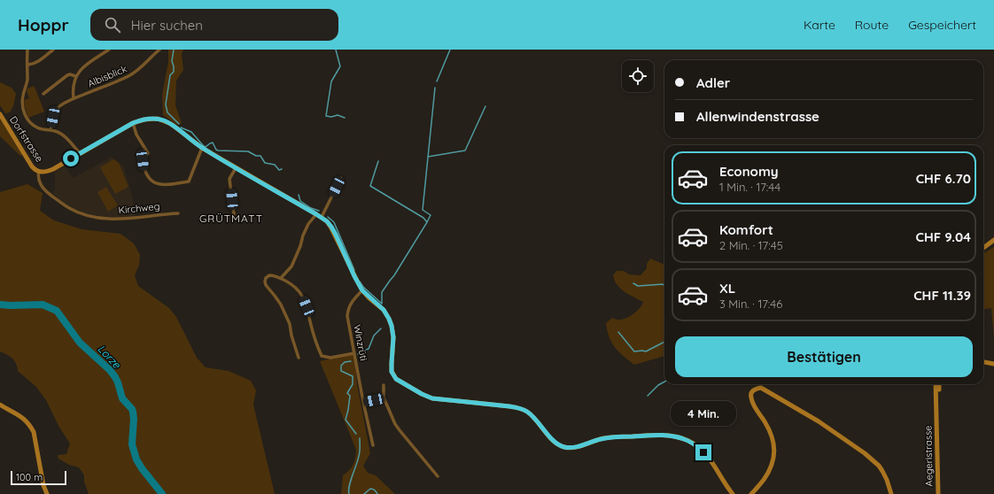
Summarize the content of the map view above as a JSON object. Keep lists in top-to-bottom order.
{
  "streets": {
    "street": [
      "Albisblick",
      "Dorfstrasse",
      "Kirchweg",
      "Winzrüti",
      "Aegeristrasse"
    ]
  },
  "crossings": [
    ["Dorfstrasse", "Kirchweg"],
    ["Dorfstrasse", "Winzrüti"]
  ],
  "districts": ["GRÜTMATT"],
  "water": ["Lorze"],
  "scale_bar": "100 m",
  "page": {
    "header": "Hoppr",
    "search": "Hier suchen",
    "nav": ["Karte", "Route", "Gespeichert"],
    "banner": ["Adler", "Allenwindenstrasse"],
    "list": [
      {
        "name": "Economy",
        "note": "1 Min. · 17:44",
        "value": "CHF 6.70"
      },
      {
        "name": "Komfort",
        "note": "2 Min. · 17:45",
        "value": "CHF 9.04"
      },
      {
        "name": "XL",
        "note": "3 Min. · 17:46",
        "value": "CHF 11.39"
      }
    ],
    "buttons": "Bestätigen",
    "bubble": "4 Min.",
    "scale": "100 m"
  }
}
